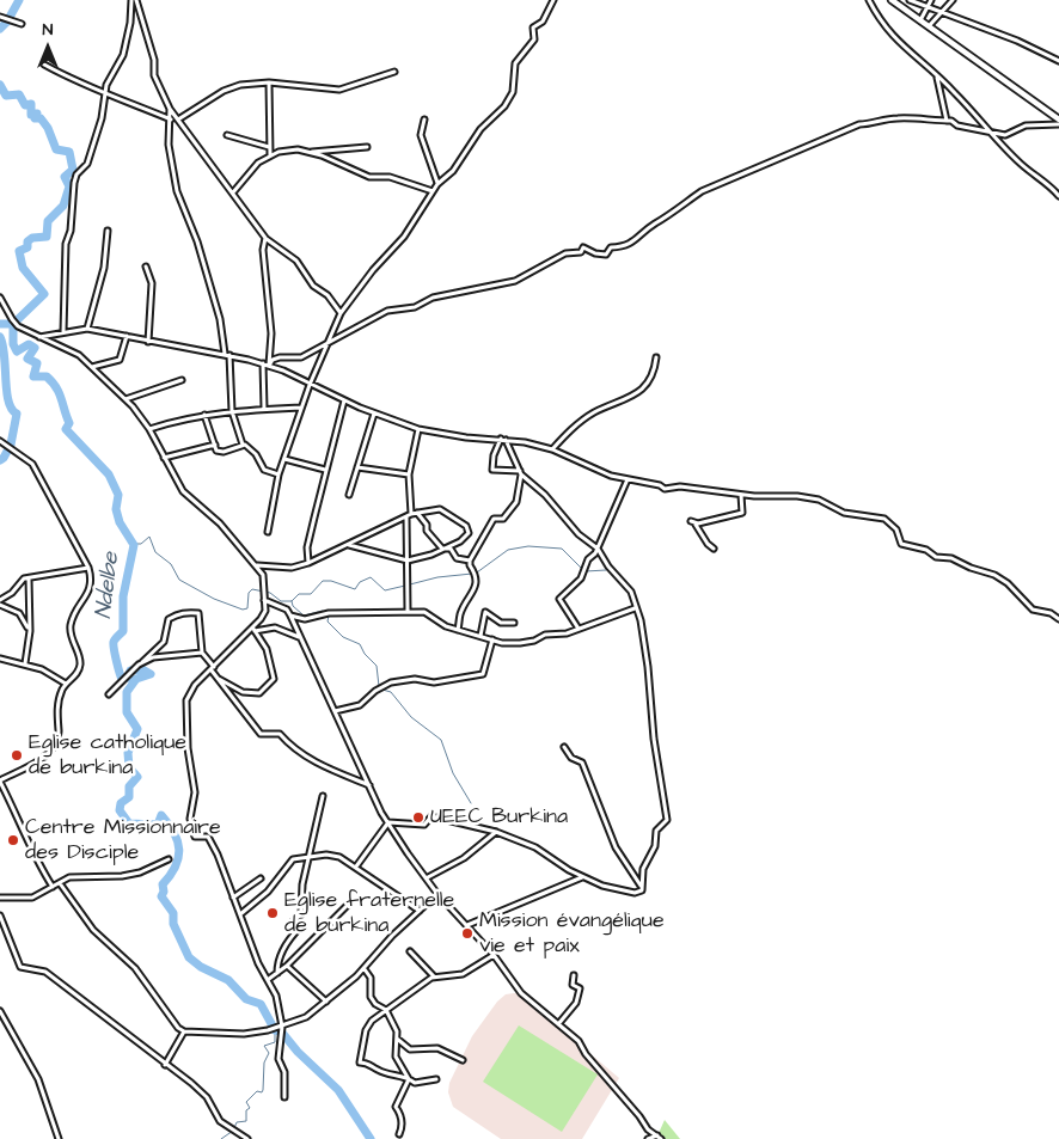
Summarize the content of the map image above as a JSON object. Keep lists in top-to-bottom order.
{
  "water": ["Ndelbe"],
  "places": [
    "Eglise catholique de burkina",
    "UEEC Burkina",
    "Centre Missionnaire des Disciple",
    "Eglise fraternelle de burkina",
    "Mission évangélique vie et paix"
  ],
  "north": "top"
}
